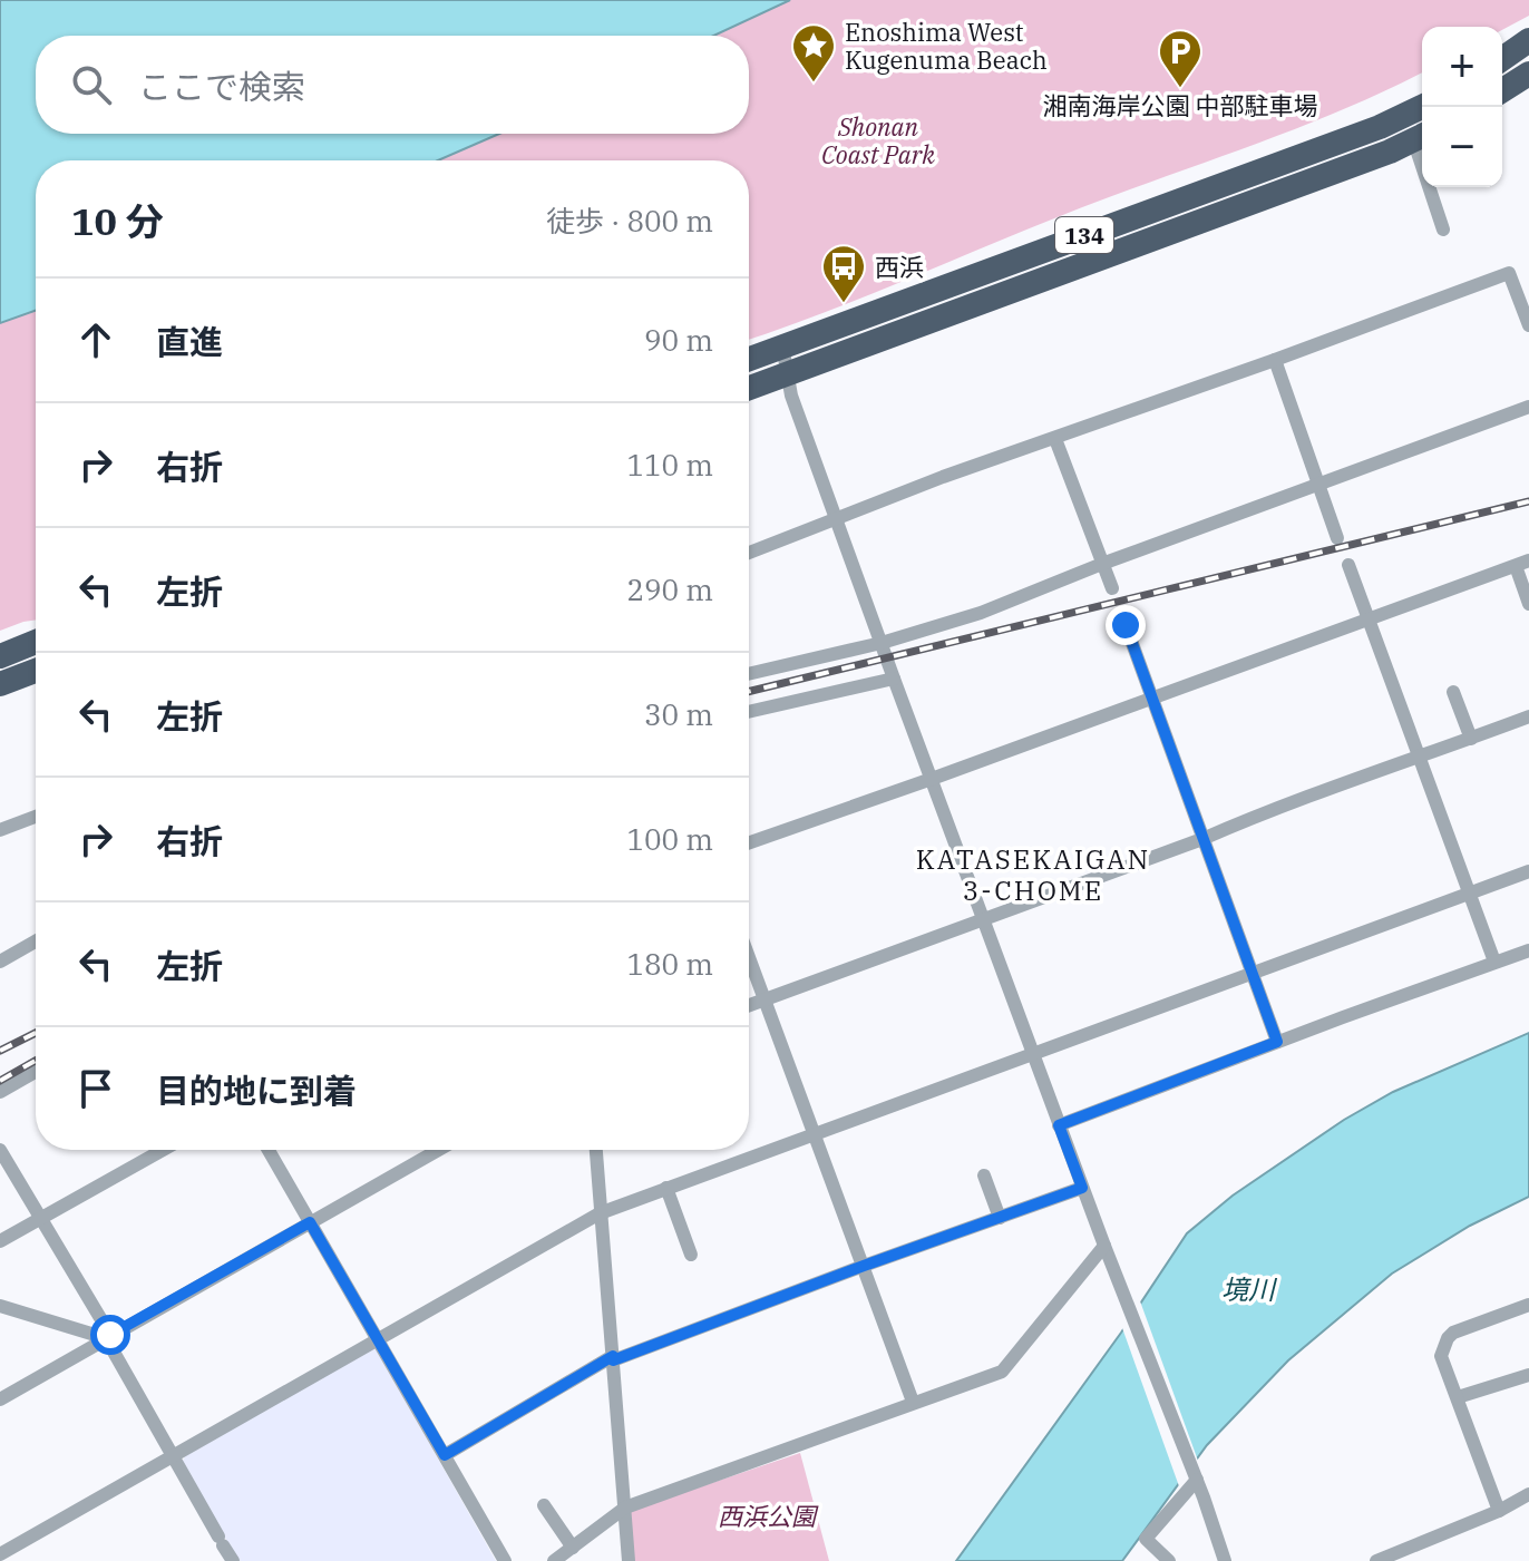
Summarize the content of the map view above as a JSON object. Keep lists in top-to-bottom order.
{
  "streets": {
    "highway": ["134"]
  },
  "districts": ["KATASEKAIGAN 3-CHOME"],
  "water": ["境川"],
  "parks": ["Shonan Coast Park", "西浜公園"],
  "places": {
    "place": ["Enoshima West Kugenuma Beach"],
    "parking": ["湘南海岸公園 中部駐車場"],
    "bus stop": ["西浜"]
  },
  "page": {
    "map_buttons": ["+", "−"],
    "search": "ここで検索",
    "heading": ["10 分", "徒歩 · 800 m"],
    "list": [
      ["直進", "90 m"],
      ["右折", "110 m"],
      ["左折", "290 m"],
      ["左折", "30 m"],
      ["右折", "100 m"],
      ["左折", "180 m"],
      "目的地に到着"
    ]
  }
}
